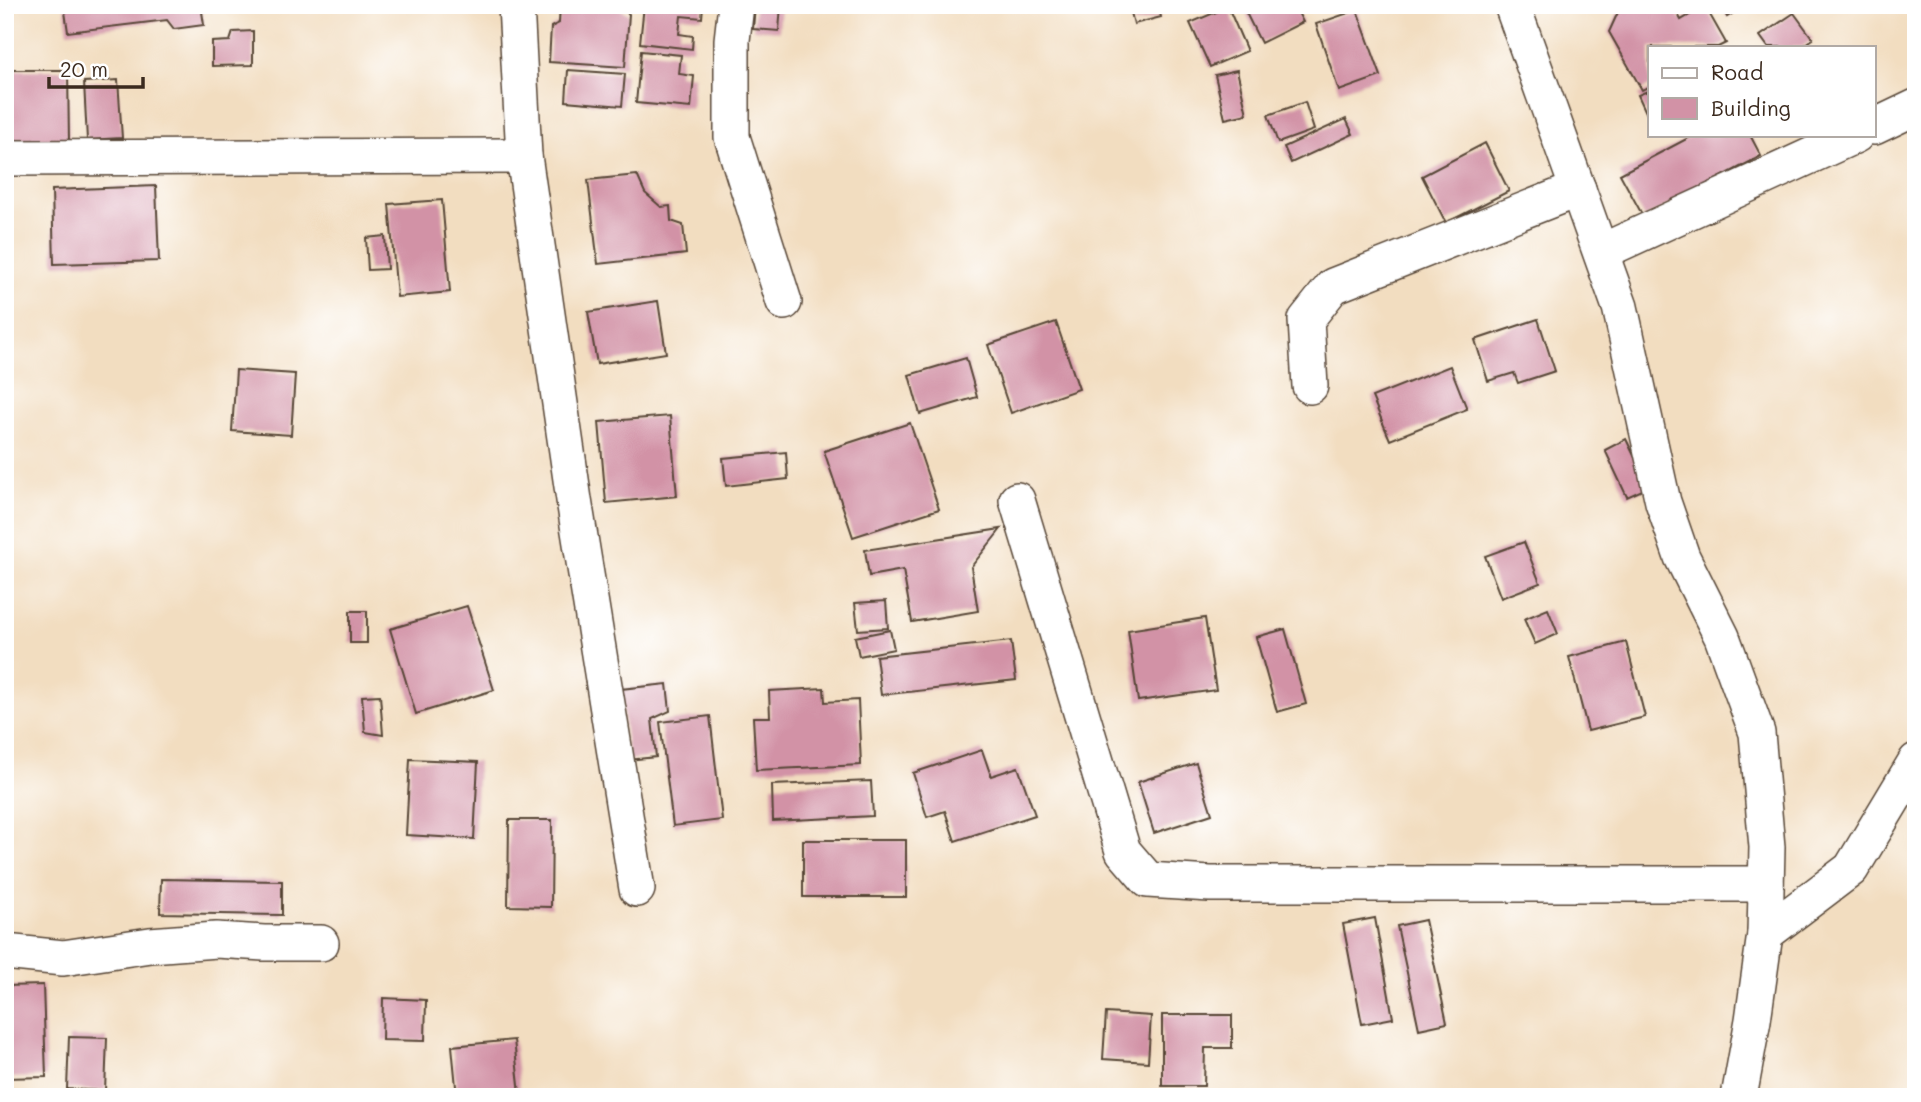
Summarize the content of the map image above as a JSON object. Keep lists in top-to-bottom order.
{
  "legend": ["Road", "Building"],
  "scale_bar": "20 m"
}
